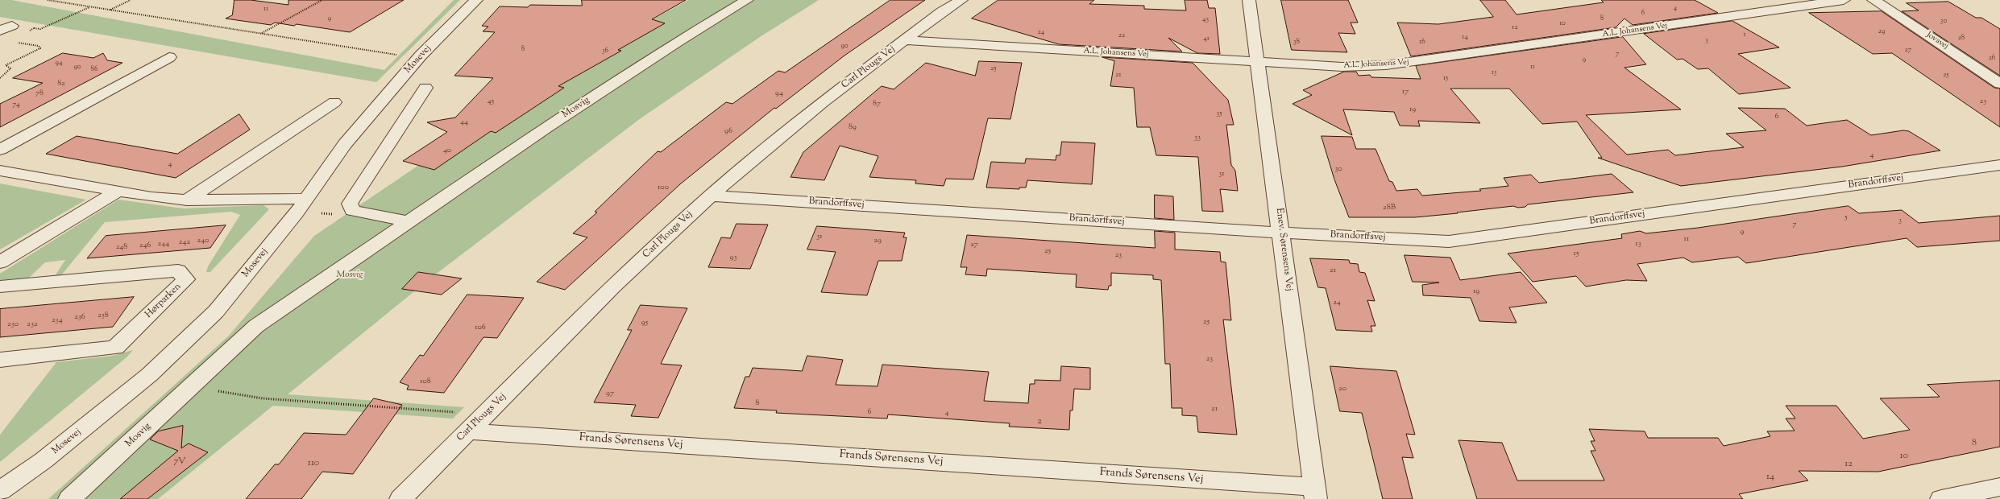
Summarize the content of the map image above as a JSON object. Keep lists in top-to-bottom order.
{
  "streets": {
    "street": [
      "A.L. Johansens Vej",
      "Jovavej",
      "Mosevej",
      "Carl Plougs Vej",
      "Mosvig",
      "Brandorffsvej",
      "Enev. Sørensens Vej",
      "Hørparken",
      "Frands Sørensens Vej"
    ]
  },
  "crossings": [
    ["A.L. Johansens Vej", "Carl Plougs Vej"],
    ["A.L. Johansens Vej", "Enev. Sørensens Vej"],
    ["Carl Plougs Vej", "Brandorffsvej"],
    ["Carl Plougs Vej", "Frands Sørensens Vej"],
    ["Brandorffsvej", "Enev. Sørensens Vej"],
    ["Enev. Sørensens Vej", "Frands Sørensens Vej"]
  ],
  "parks": ["Mosvig"],
  "house_numbers": [
    "4",
    "11",
    "6",
    "9",
    "8",
    "43",
    "30",
    "10",
    "12",
    "29",
    "24",
    "1",
    "22",
    "14",
    "28",
    "41",
    "3",
    "38",
    "16",
    "90",
    "8",
    "27",
    "36",
    "7",
    "26",
    "9",
    "94",
    "90",
    "11",
    "25",
    "86",
    "13",
    "21",
    "25",
    "15",
    "82",
    "17",
    "78",
    "94",
    "45",
    "23",
    "87",
    "74",
    "19",
    "35",
    "6",
    "44",
    "89",
    "96",
    "33",
    "40",
    "4",
    "4",
    "30",
    "31",
    "100",
    "28B",
    "5",
    "3",
    "7",
    "9",
    "31",
    "11",
    "240",
    "29",
    "242",
    "244",
    "13",
    "27",
    "246",
    "248",
    "25",
    "15",
    "23",
    "93",
    "21",
    "19",
    "24",
    "238",
    "236",
    "234",
    "25",
    "95",
    "230",
    "232",
    "106",
    "23",
    "108",
    "20",
    "97",
    "8",
    "21",
    "6",
    "4",
    "2",
    "8",
    "10",
    "7V",
    "110",
    "12",
    "14"
  ]
}
